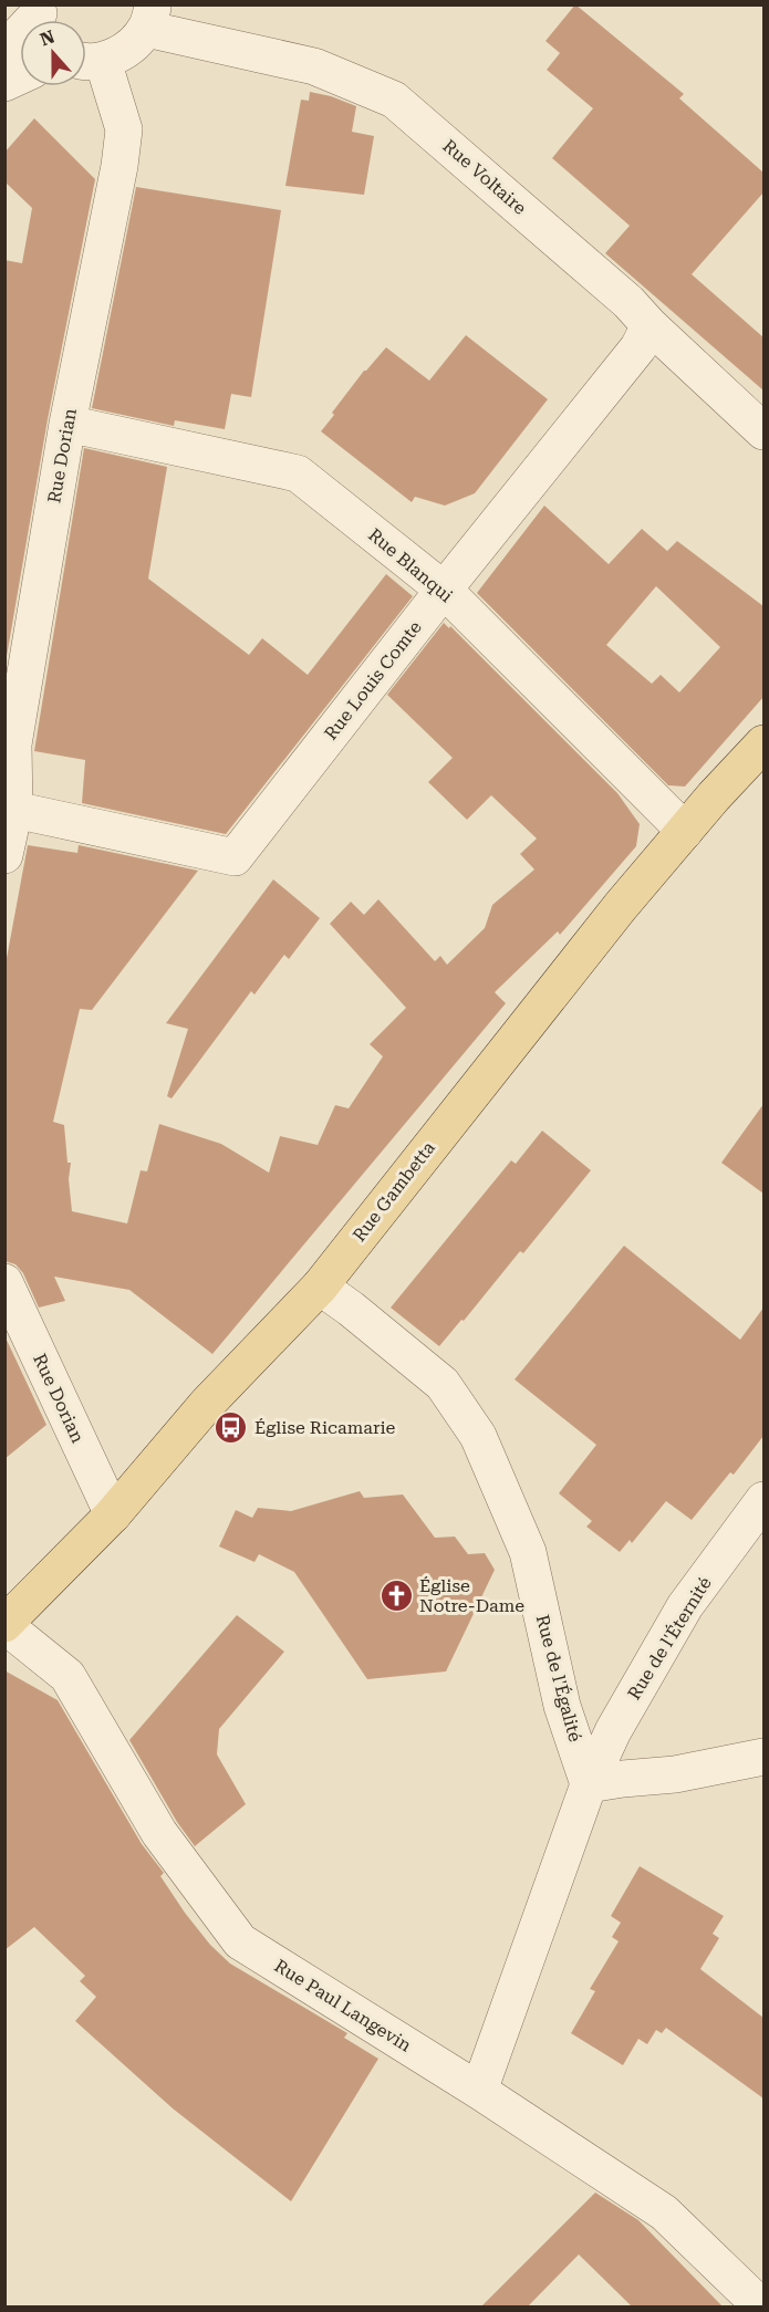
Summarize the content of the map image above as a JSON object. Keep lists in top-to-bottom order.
{
  "streets": {
    "main road": ["Rue Gambetta"],
    "street": [
      "Rue Voltaire",
      "Rue Dorian",
      "Rue Blanqui",
      "Rue Louis Comte",
      "Rue de l'Éternité",
      "Rue de l'Égalité",
      "Rue Paul Langevin"
    ]
  },
  "crossings": [
    ["Rue Voltaire", "Rue Louis Comte"],
    ["Rue Dorian", "Rue Blanqui"],
    ["Rue Dorian", "Rue Louis Comte"],
    ["Rue Dorian", "Rue Gambetta"],
    ["Rue Blanqui", "Rue Louis Comte"],
    ["Rue Blanqui", "Rue Gambetta"],
    ["Rue Gambetta", "Rue de l'Égalité"],
    ["Rue Gambetta", "Rue Paul Langevin"],
    ["Rue de l'Éternité", "Rue de l'Égalité"]
  ],
  "places": {
    "bus stop": ["Église Ricamarie"],
    "church": ["Église Notre-Dame"]
  },
  "north": "top"
}
